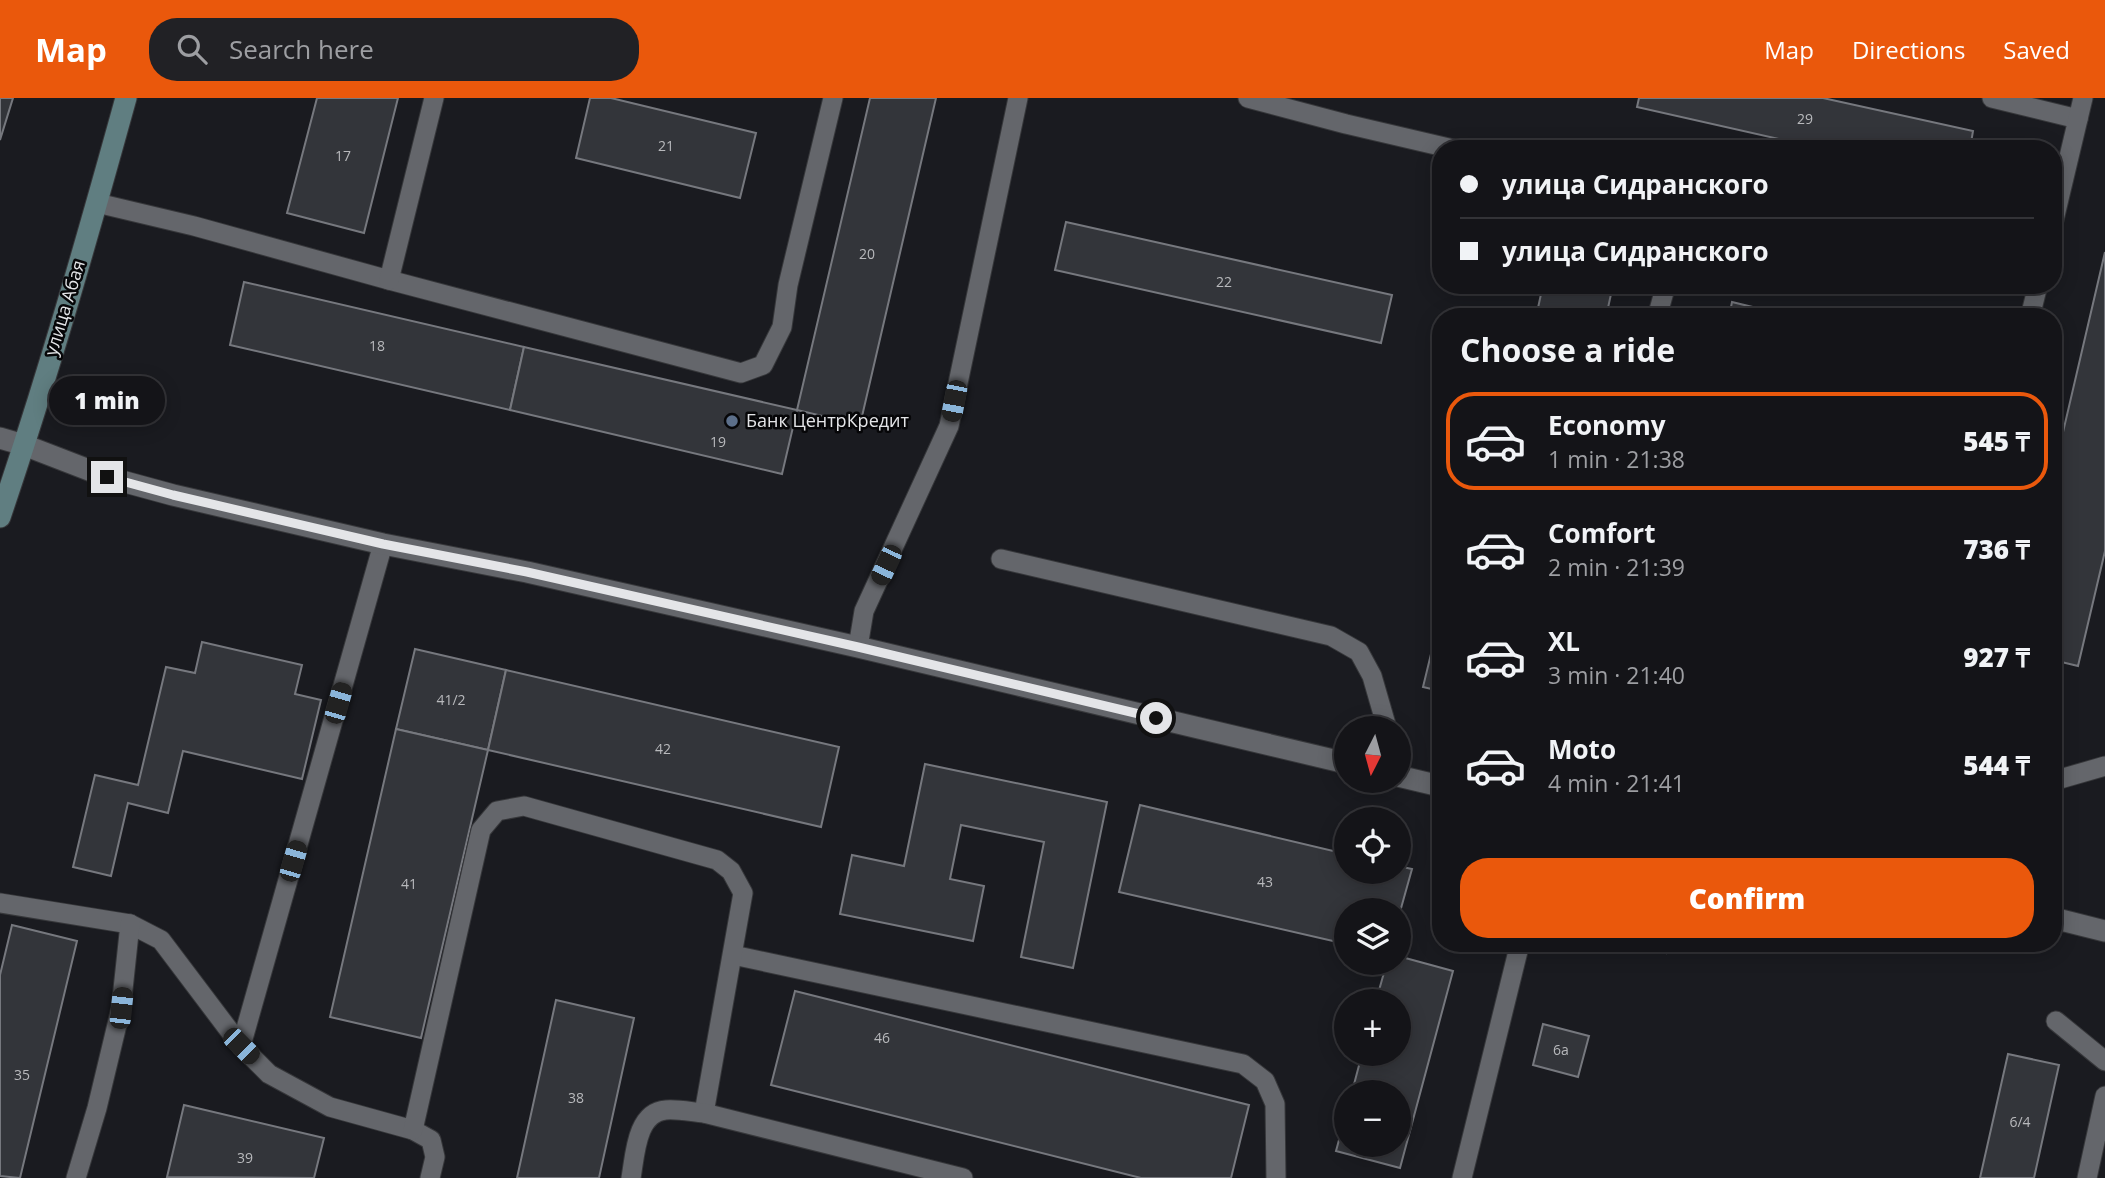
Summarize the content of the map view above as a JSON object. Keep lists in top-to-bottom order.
{
  "streets": {
    "street": ["улица Абая"]
  },
  "places": ["Банк ЦентрКредит"],
  "house_numbers": [
    "29",
    "21",
    "17",
    "20",
    "22",
    "18",
    "19",
    "41/2",
    "42",
    "43",
    "41",
    "46",
    "6а",
    "35",
    "38",
    "6/4",
    "39"
  ],
  "north": "bottom",
  "page": {
    "header": "Map",
    "search": "Search here",
    "nav": ["Map", "Directions", "Saved"],
    "banner": ["улица Сидранского", "улица Сидранского"],
    "heading": "Choose a ride",
    "bubble": "1 min",
    "list": [
      {
        "name": "Economy",
        "note": "1 min · 21:38",
        "value": "545 ₸"
      },
      {
        "name": "Comfort",
        "note": "2 min · 21:39",
        "value": "736 ₸"
      },
      {
        "name": "XL",
        "note": "3 min · 21:40",
        "value": "927 ₸"
      },
      {
        "name": "Moto",
        "note": "4 min · 21:41",
        "value": "544 ₸"
      }
    ],
    "map_buttons": ["+", "−"],
    "buttons": "Confirm"
  }
}
